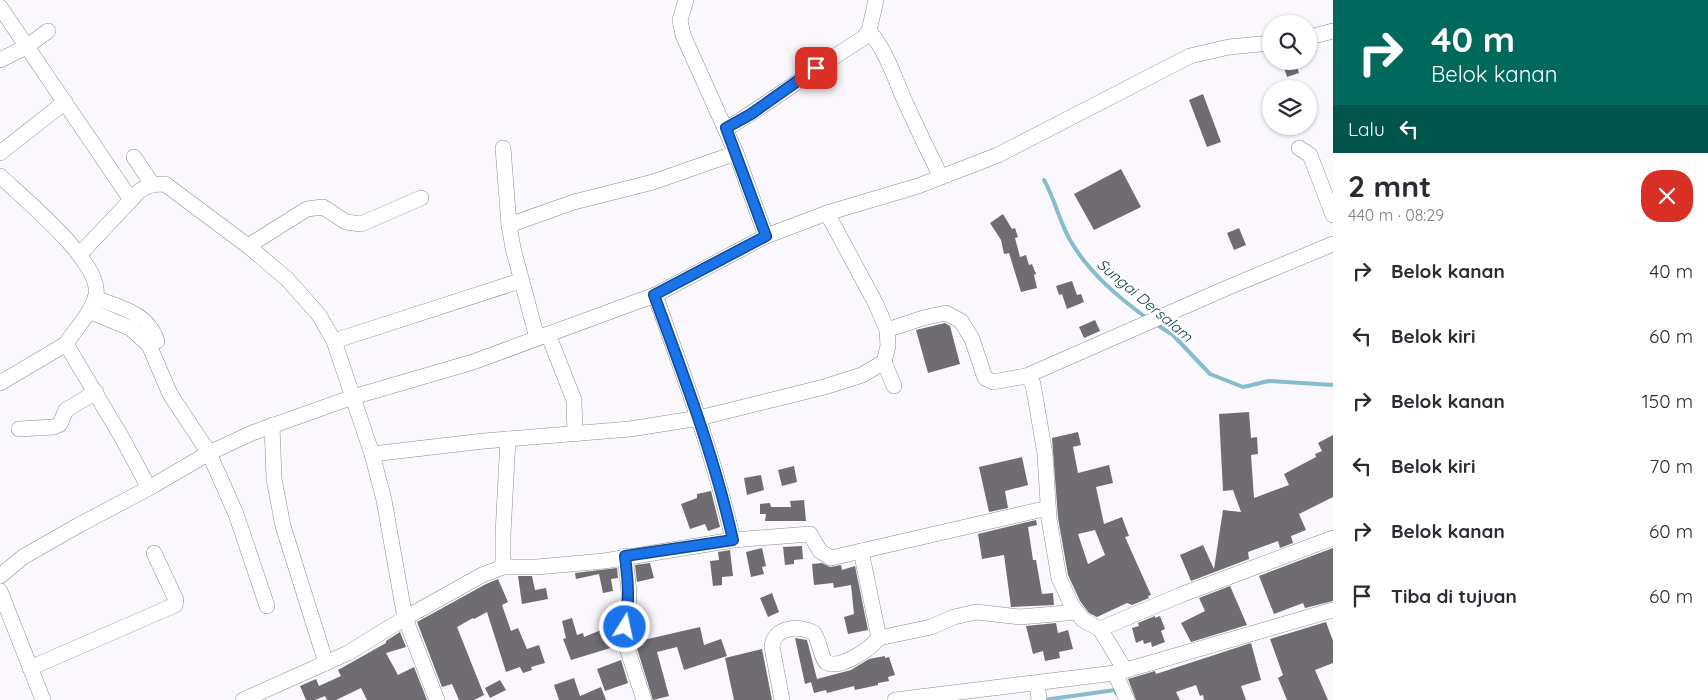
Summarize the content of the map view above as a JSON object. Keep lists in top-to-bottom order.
{
  "water": ["Sungai Dersalam"],
  "page": {
    "turn": ["40 m", "Belok kanan"],
    "then": "Lalu",
    "heading": ["2 mnt", "440 m · 08:29"],
    "list": [
      {
        "name": "Belok kanan",
        "value": "40 m"
      },
      {
        "name": "Belok kiri",
        "value": "60 m"
      },
      {
        "name": "Belok kanan",
        "value": "150 m"
      },
      {
        "name": "Belok kiri",
        "value": "70 m"
      },
      {
        "name": "Belok kanan",
        "value": "60 m"
      },
      {
        "name": "Tiba di tujuan",
        "value": "60 m"
      }
    ]
  }
}
